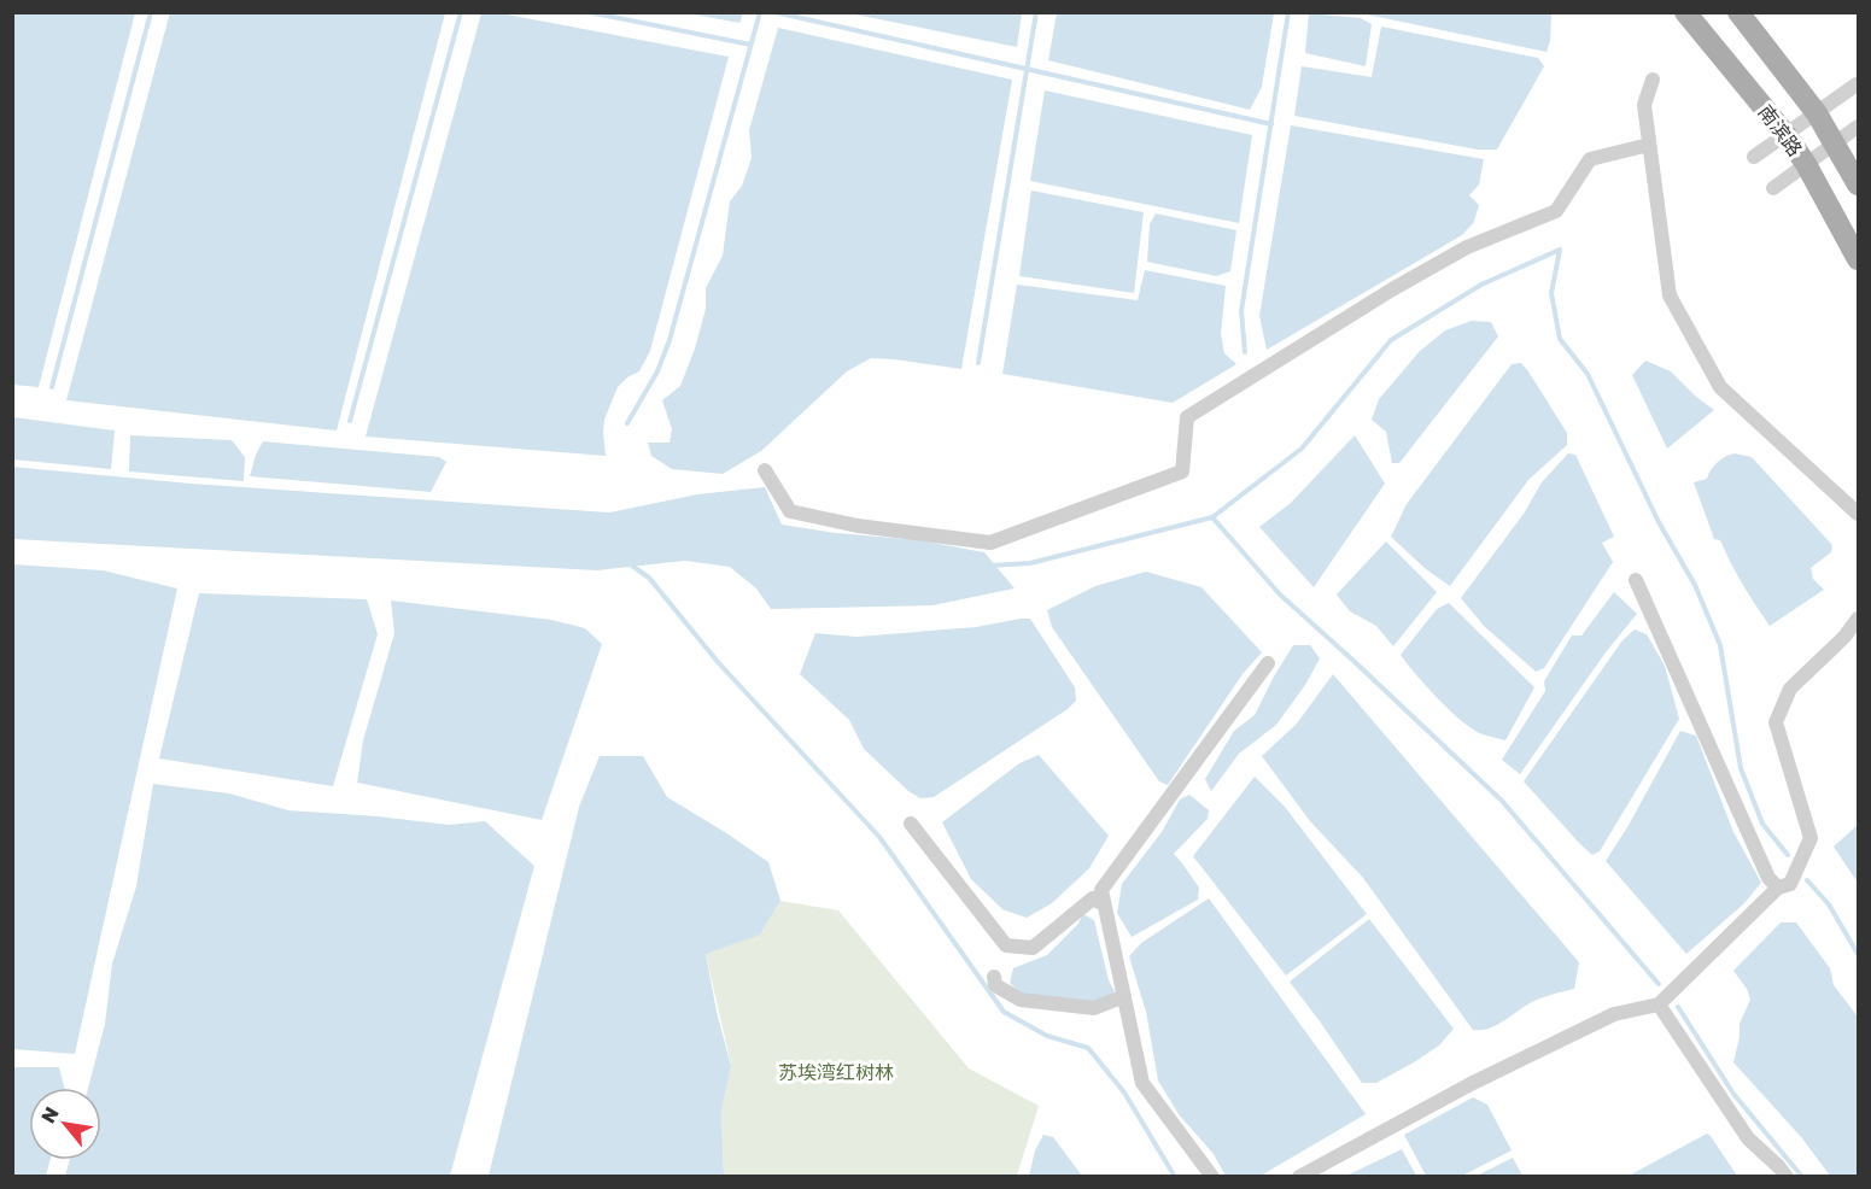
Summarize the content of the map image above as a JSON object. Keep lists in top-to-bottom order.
{
  "streets": {
    "main road": ["南滨路"]
  },
  "parks": ["苏埃湾红树林"],
  "north": "top left"
}
